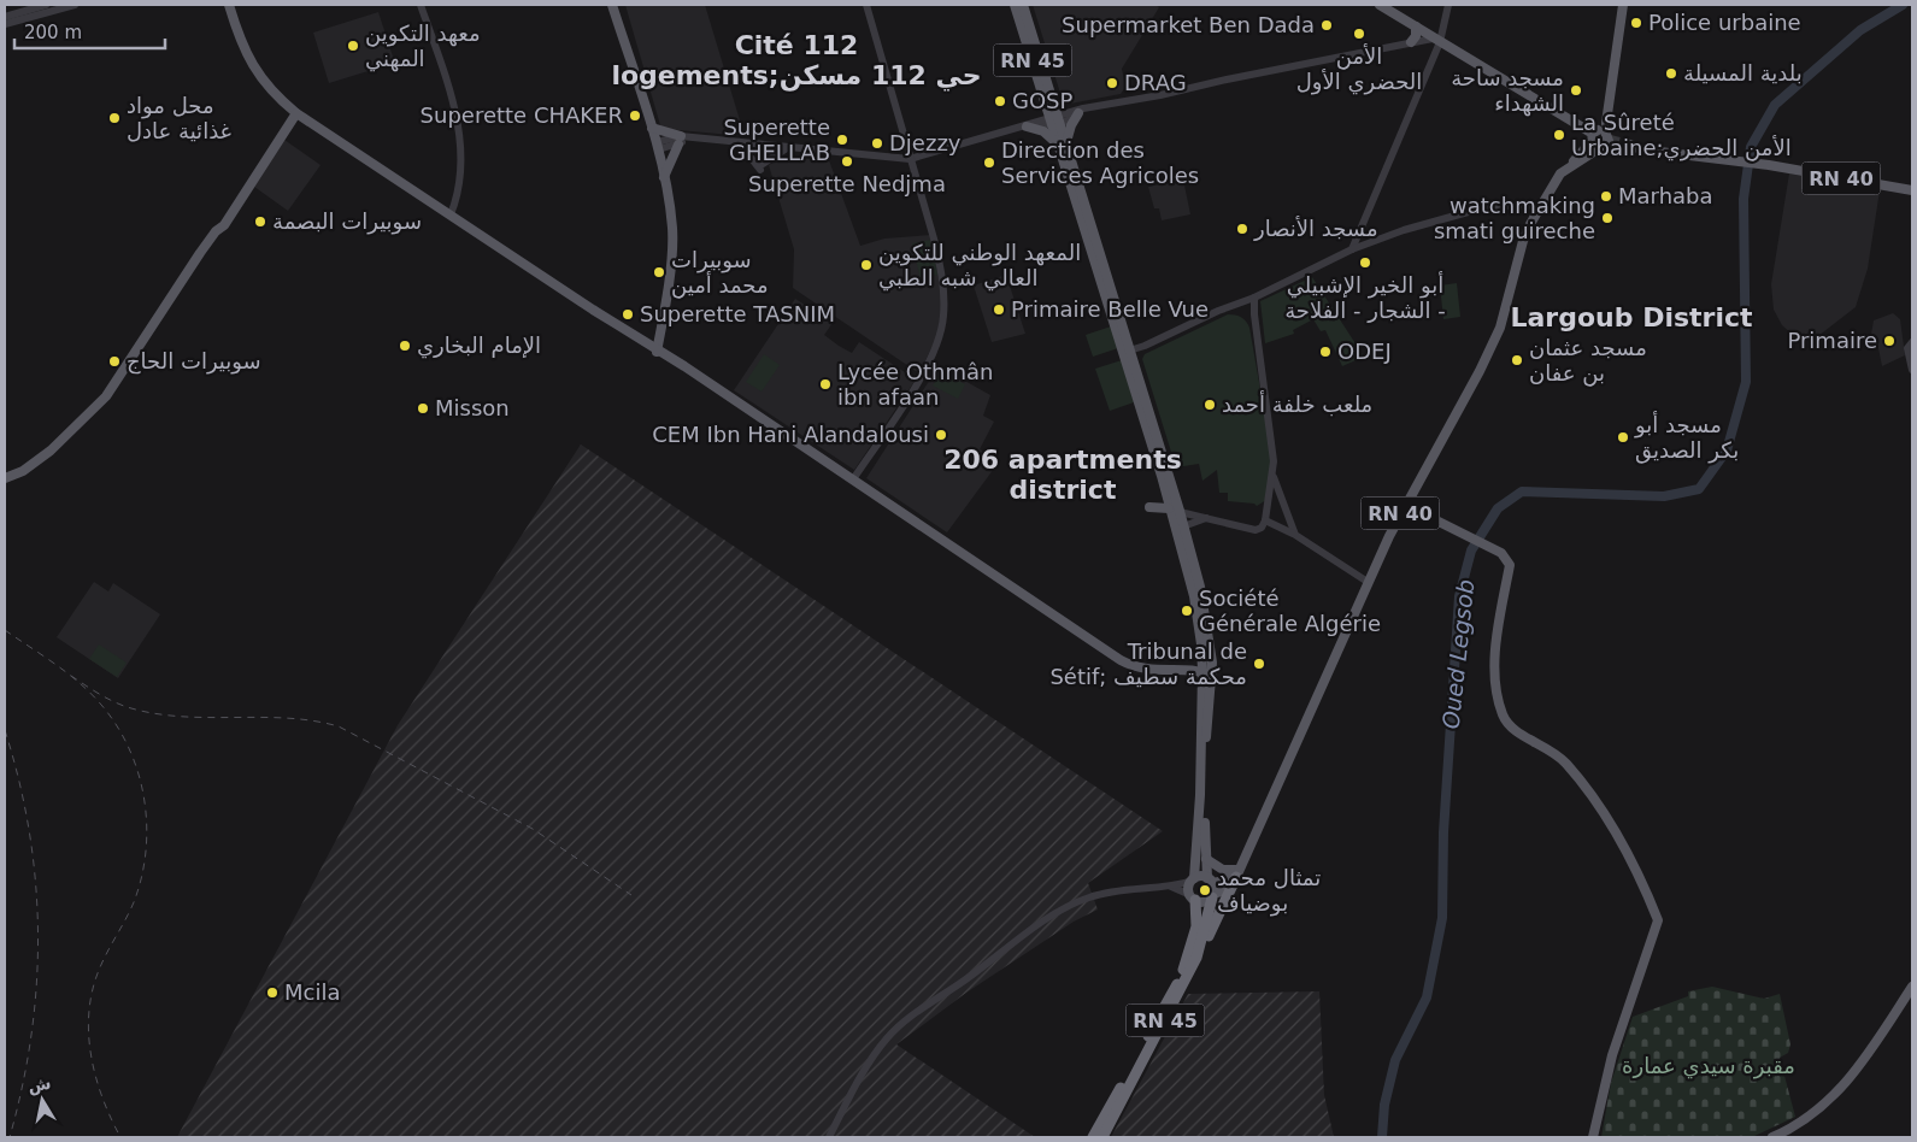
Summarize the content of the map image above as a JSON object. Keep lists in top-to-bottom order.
{
  "streets": {
    "highway": ["RN 45", "RN 40"]
  },
  "crossings": [
    ["RN 45", "RN 40"]
  ],
  "districts": ["Cité 112 logements;حي 112 مسكن", "Largoub District", "206 apartments district"],
  "water": ["Oued Legsob"],
  "parks": ["مقبرة سيدي عمارة"],
  "places": [
    "Police urbaine",
    "Supermarket Ben Dada",
    "الأمن الحضري الأول",
    "معهد التكوين المهني",
    "بلدية المسيلة",
    "DRAG",
    "مسجد ساحة الشهداء",
    "GOSP",
    "Superette CHAKER",
    "محل مواد غذائية عادل",
    "La Sûreté Urbaine;الأمن الحضري",
    "Superette GHELLAB",
    "Djezzy",
    "Superette Nedjma",
    "Direction des Services Agricoles",
    "Marhaba",
    "watchmaking smati guireche",
    "سوبيرات البصمة",
    "مسجد الأنصار",
    "أبو الخير الإشبيلي الشجار - الفلاحة -",
    "المعهد الوطني للتكوين العالي شبه الطبي",
    "سوبيرات محمد أمين",
    "Primaire Belle Vue",
    "Superette TASNIM",
    "Primaire",
    "الإمام البخاري",
    "ODEJ",
    "مسجد عثمان بن عفان",
    "سوبيرات الحاج",
    "Lycée Othmân ibn afaan",
    "ملعب خلفة أحمد",
    "Misson",
    "CEM Ibn Hani Alandalousi",
    "مسجد أبو بكر الصديق",
    "Société Générale Algérie",
    "Tribunal de Sétif; محكمة سطيف",
    "تمثال محمد بوضياف",
    "Mcila"
  ],
  "scale_bar": "200 m",
  "north": "top"
}
